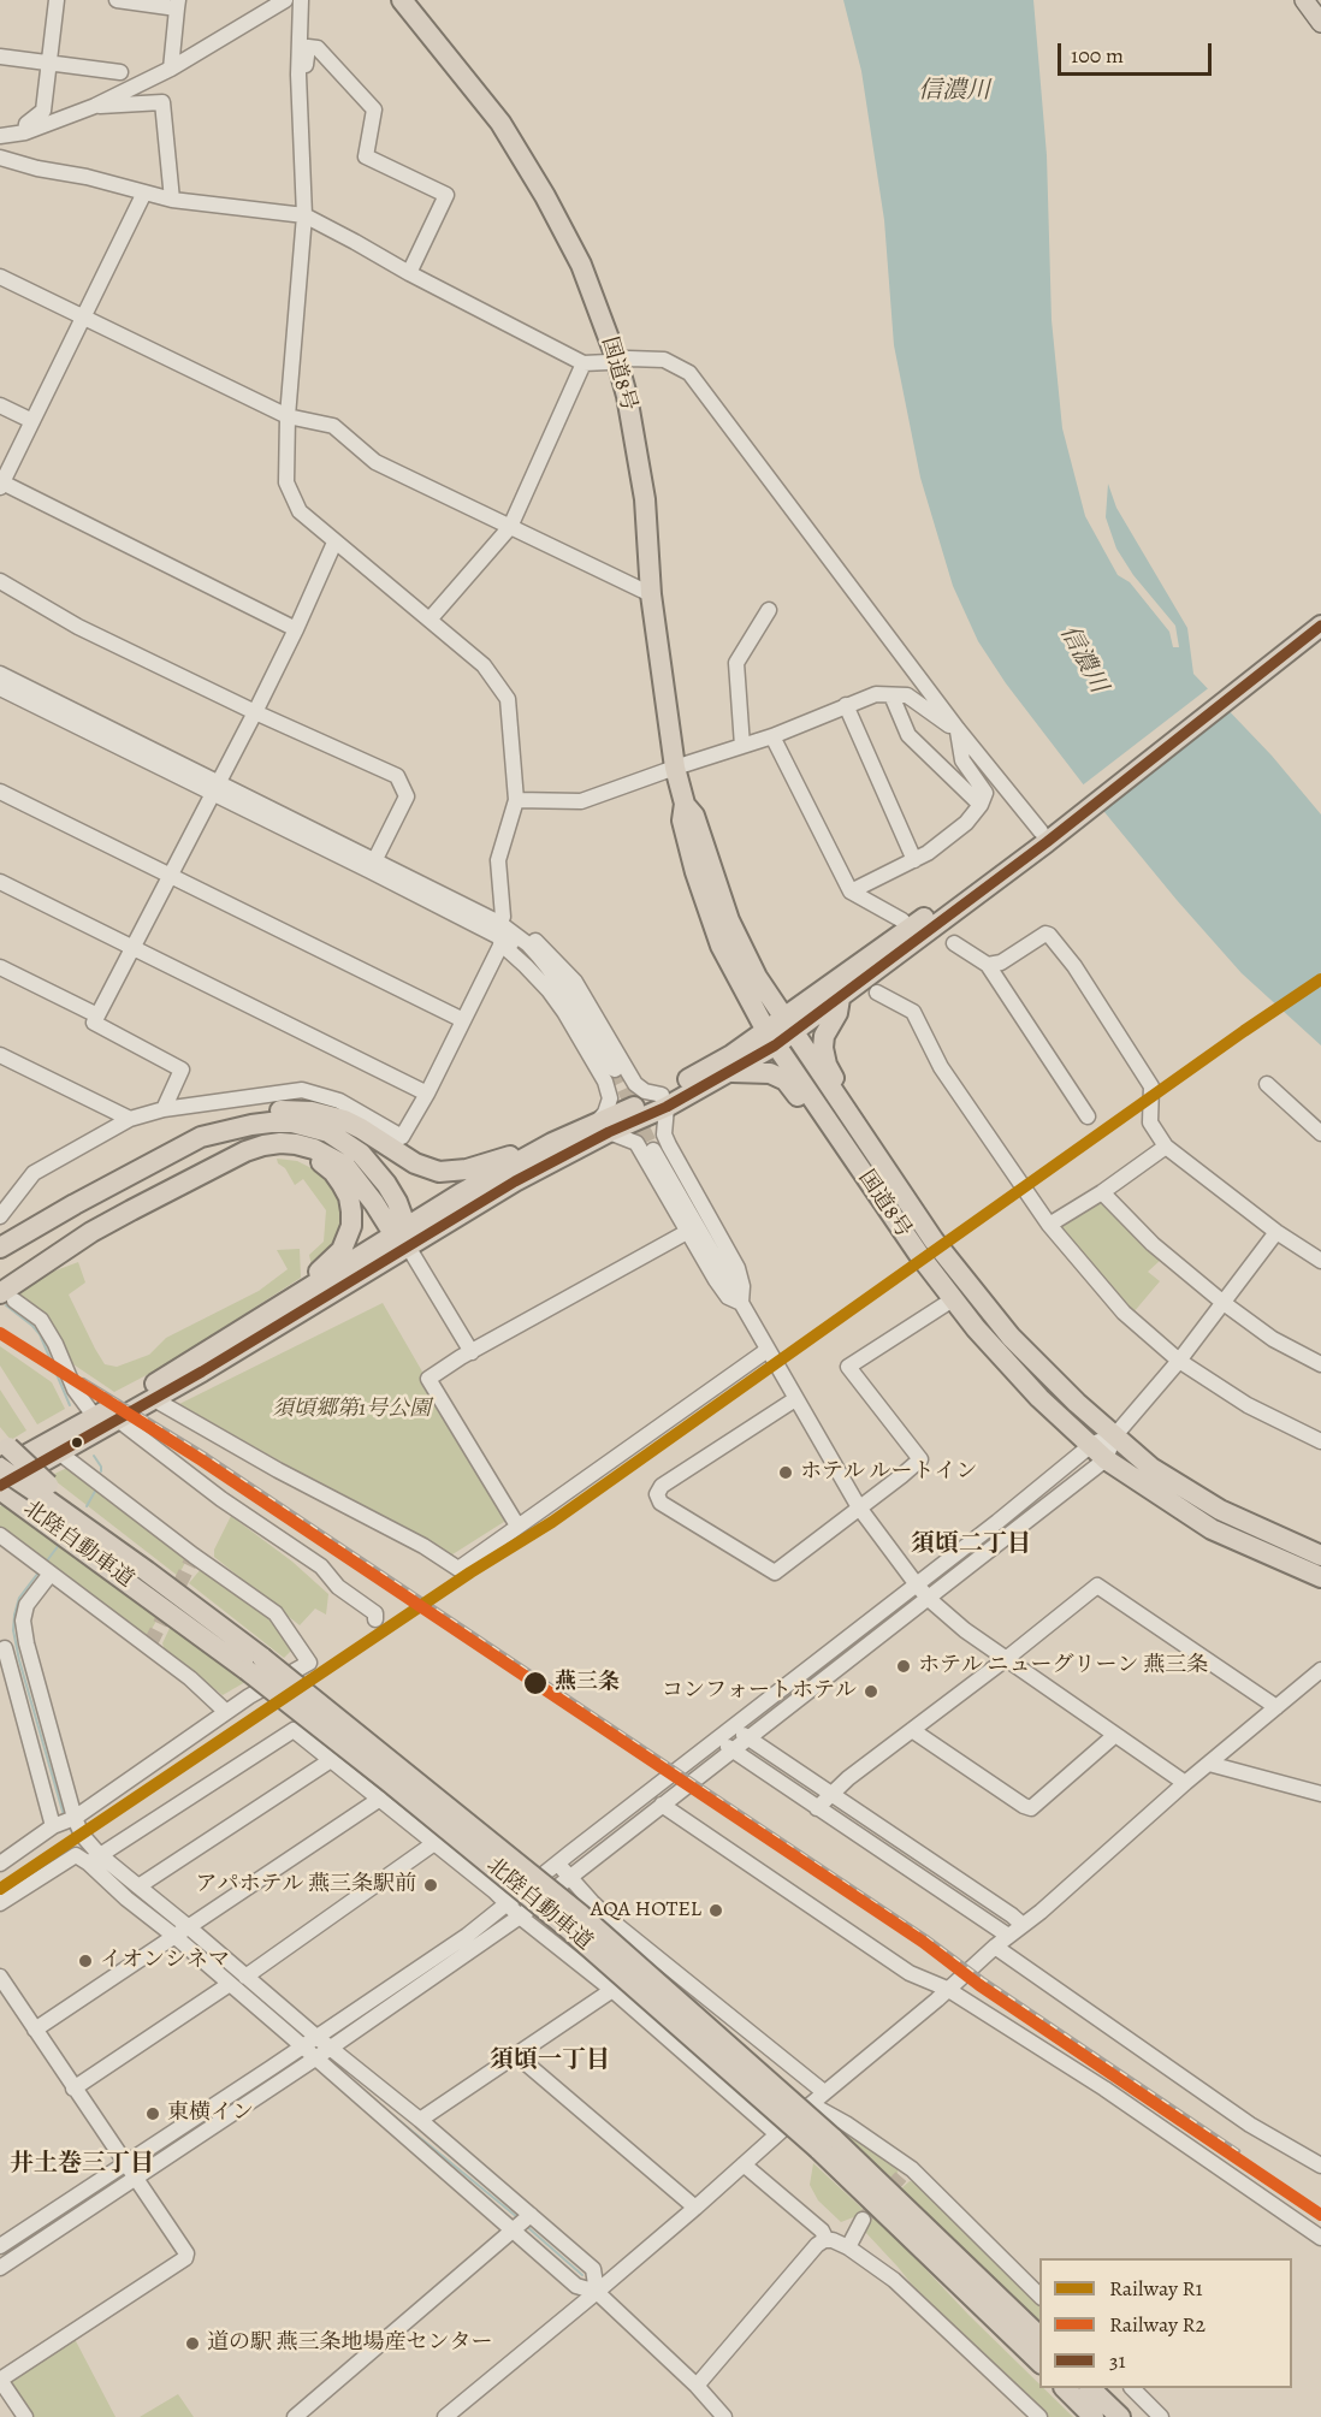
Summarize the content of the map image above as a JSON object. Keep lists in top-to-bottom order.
{
  "streets": {
    "highway": ["国道8号", "北陸自動車道"]
  },
  "districts": ["須頃二丁目", "須頃一丁目", "井土巻三丁目"],
  "water": ["信濃川"],
  "parks": ["須頃郷第1号公園"],
  "places": [
    "ホテル ルートイン",
    "ホテル ニューグリーン 燕三条",
    "燕三条",
    "コンフォートホテル",
    "アパホテル 燕三条駅前",
    "AQA HOTEL",
    "イオンシネマ",
    "東横イン",
    "道の駅 燕三条地場産センター"
  ],
  "lines": ["transit line 31", "rail line R1", "rail line R2"],
  "legend": ["Railway R1", "Railway R2", "31"],
  "scale_bar": "100 m"
}
